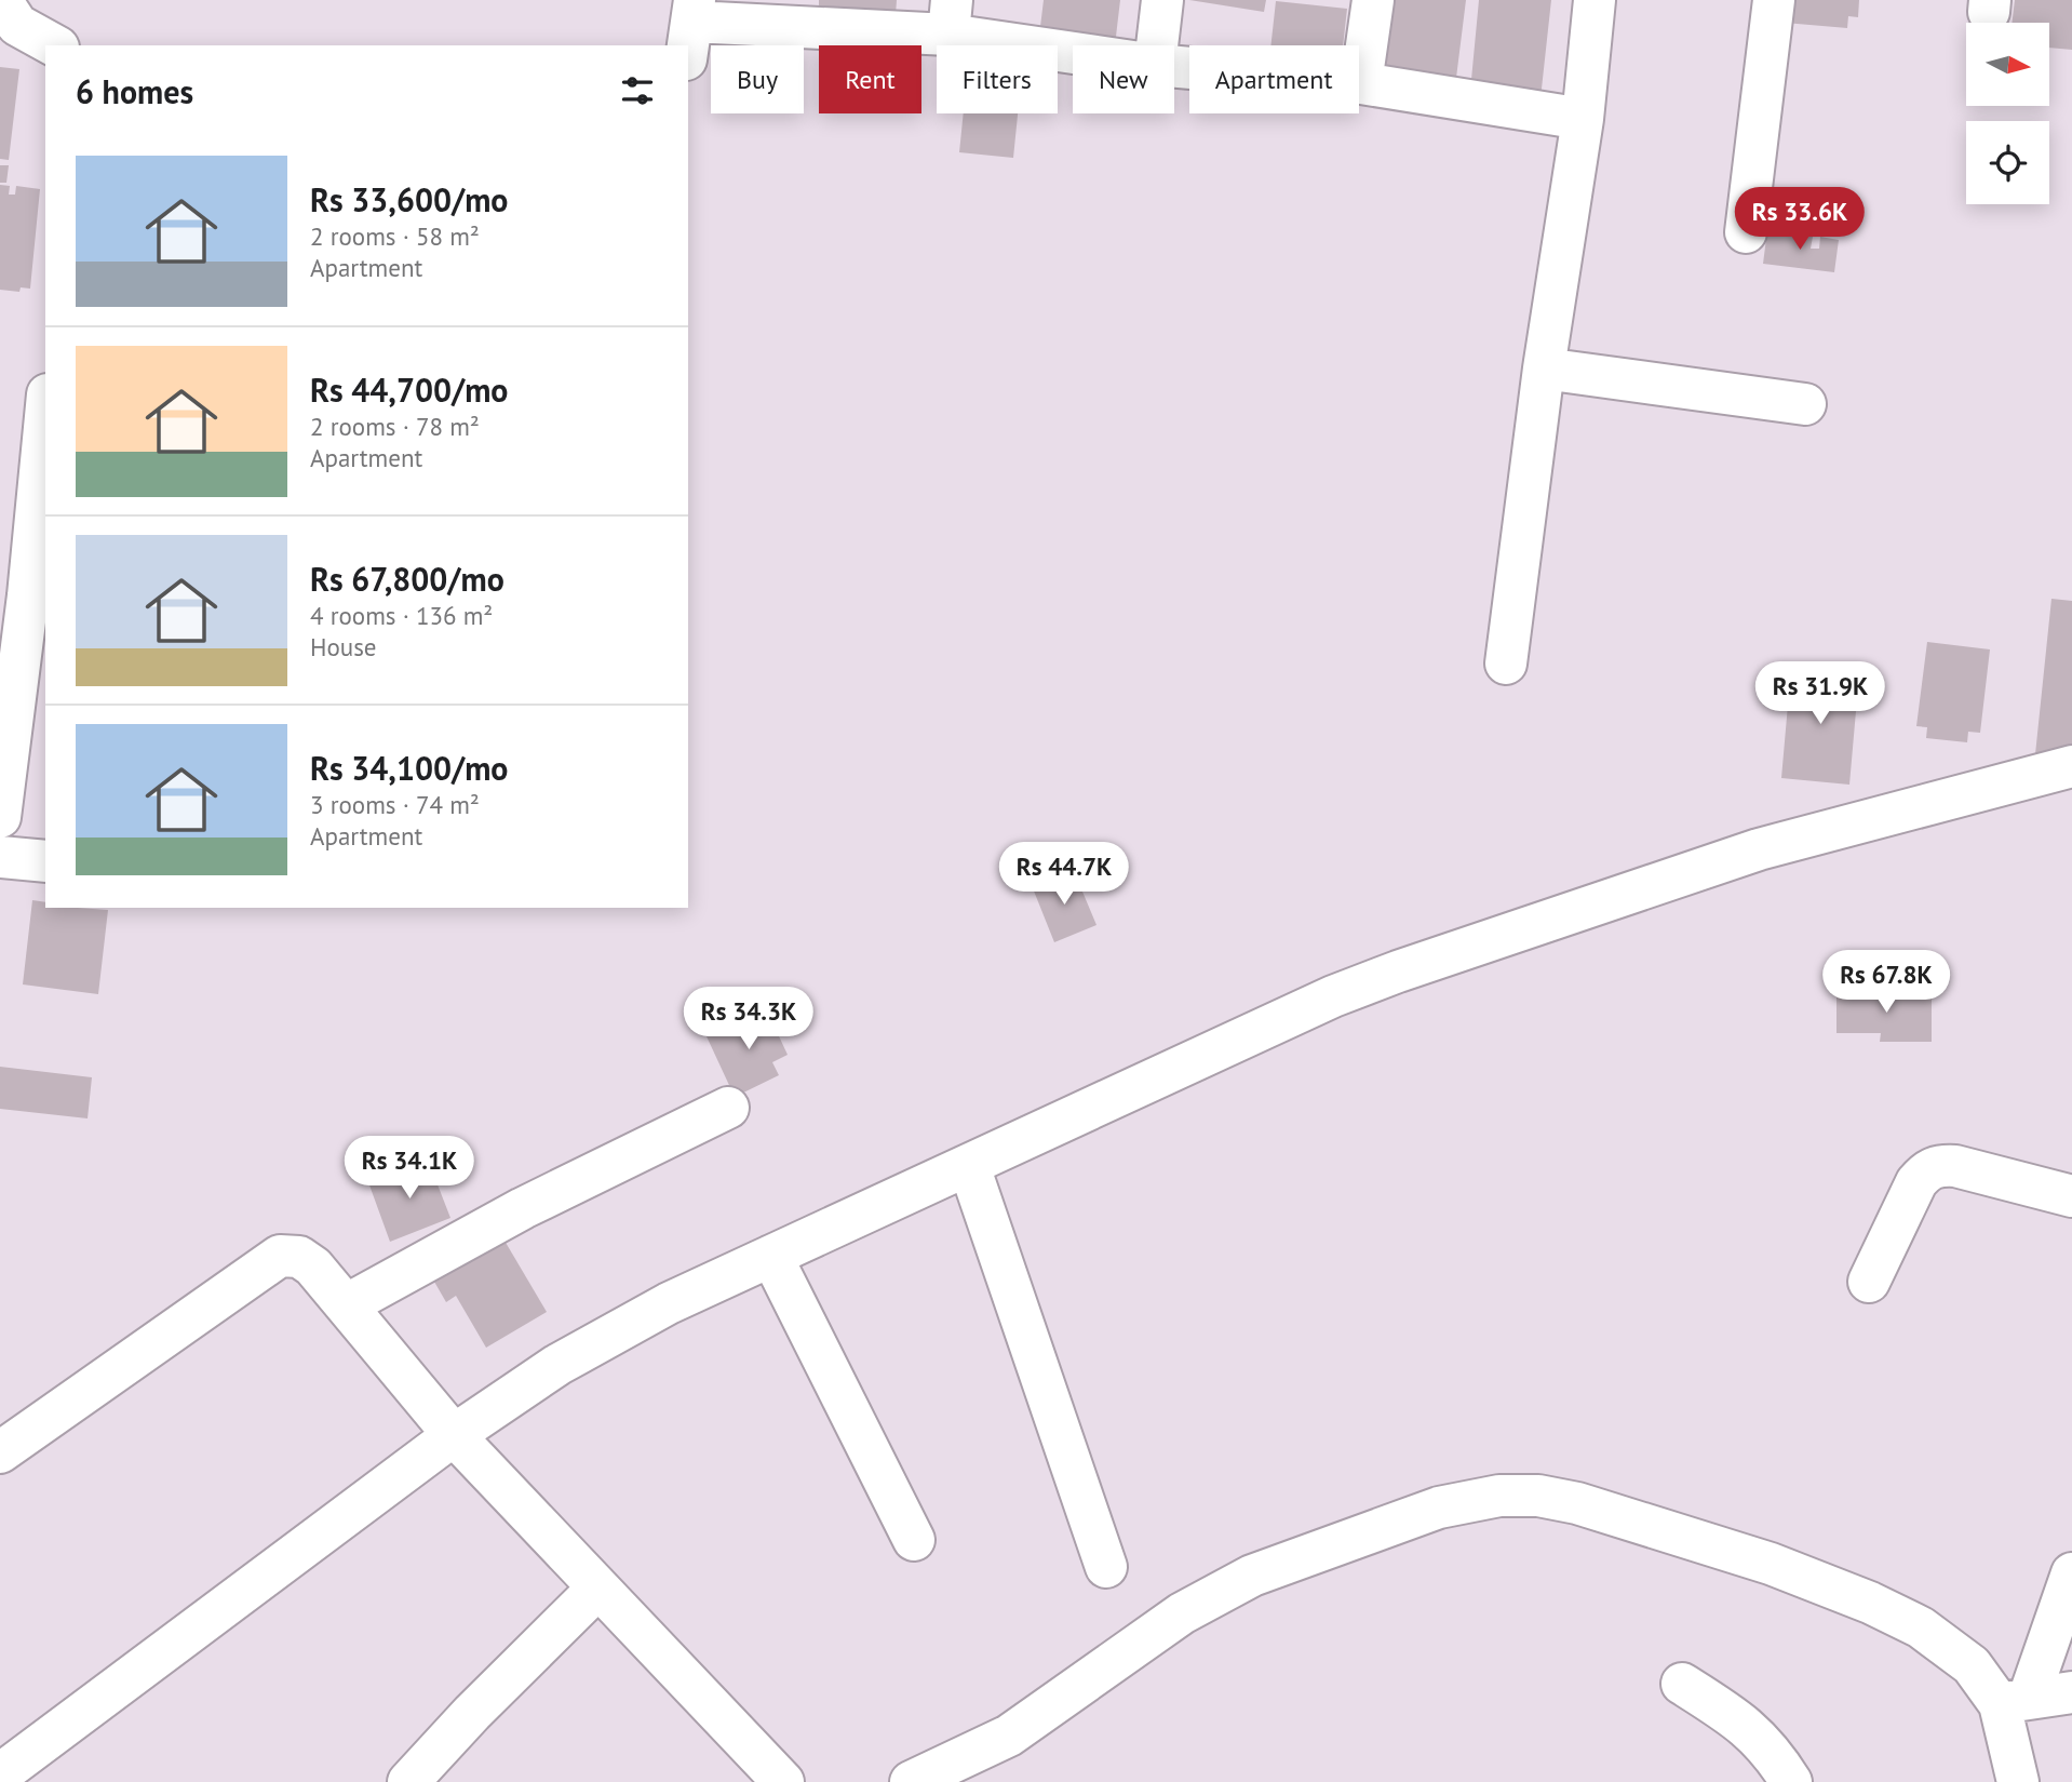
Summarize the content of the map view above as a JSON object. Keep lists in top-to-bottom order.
{
  "north": "right",
  "page": {
    "chip": [
      "Buy",
      "Rent",
      "Filters",
      "New",
      "Apartment"
    ],
    "heading": "6 homes",
    "list": [
      {
        "name": "Rs 33,600/mo",
        "note": "2 rooms · 58 m² · Apartment"
      },
      {
        "name": "Rs 44,700/mo",
        "note": "2 rooms · 78 m² · Apartment"
      },
      {
        "name": "Rs 67,800/mo",
        "note": "4 rooms · 136 m² · House"
      },
      {
        "name": "Rs 34,100/mo",
        "note": "3 rooms · 74 m² · Apartment"
      }
    ],
    "price": [
      "Rs 33.6K",
      "Rs 31.9K",
      "Rs 44.7K",
      "Rs 67.8K",
      "Rs 34.3K",
      "Rs 34.1K"
    ]
  }
}
